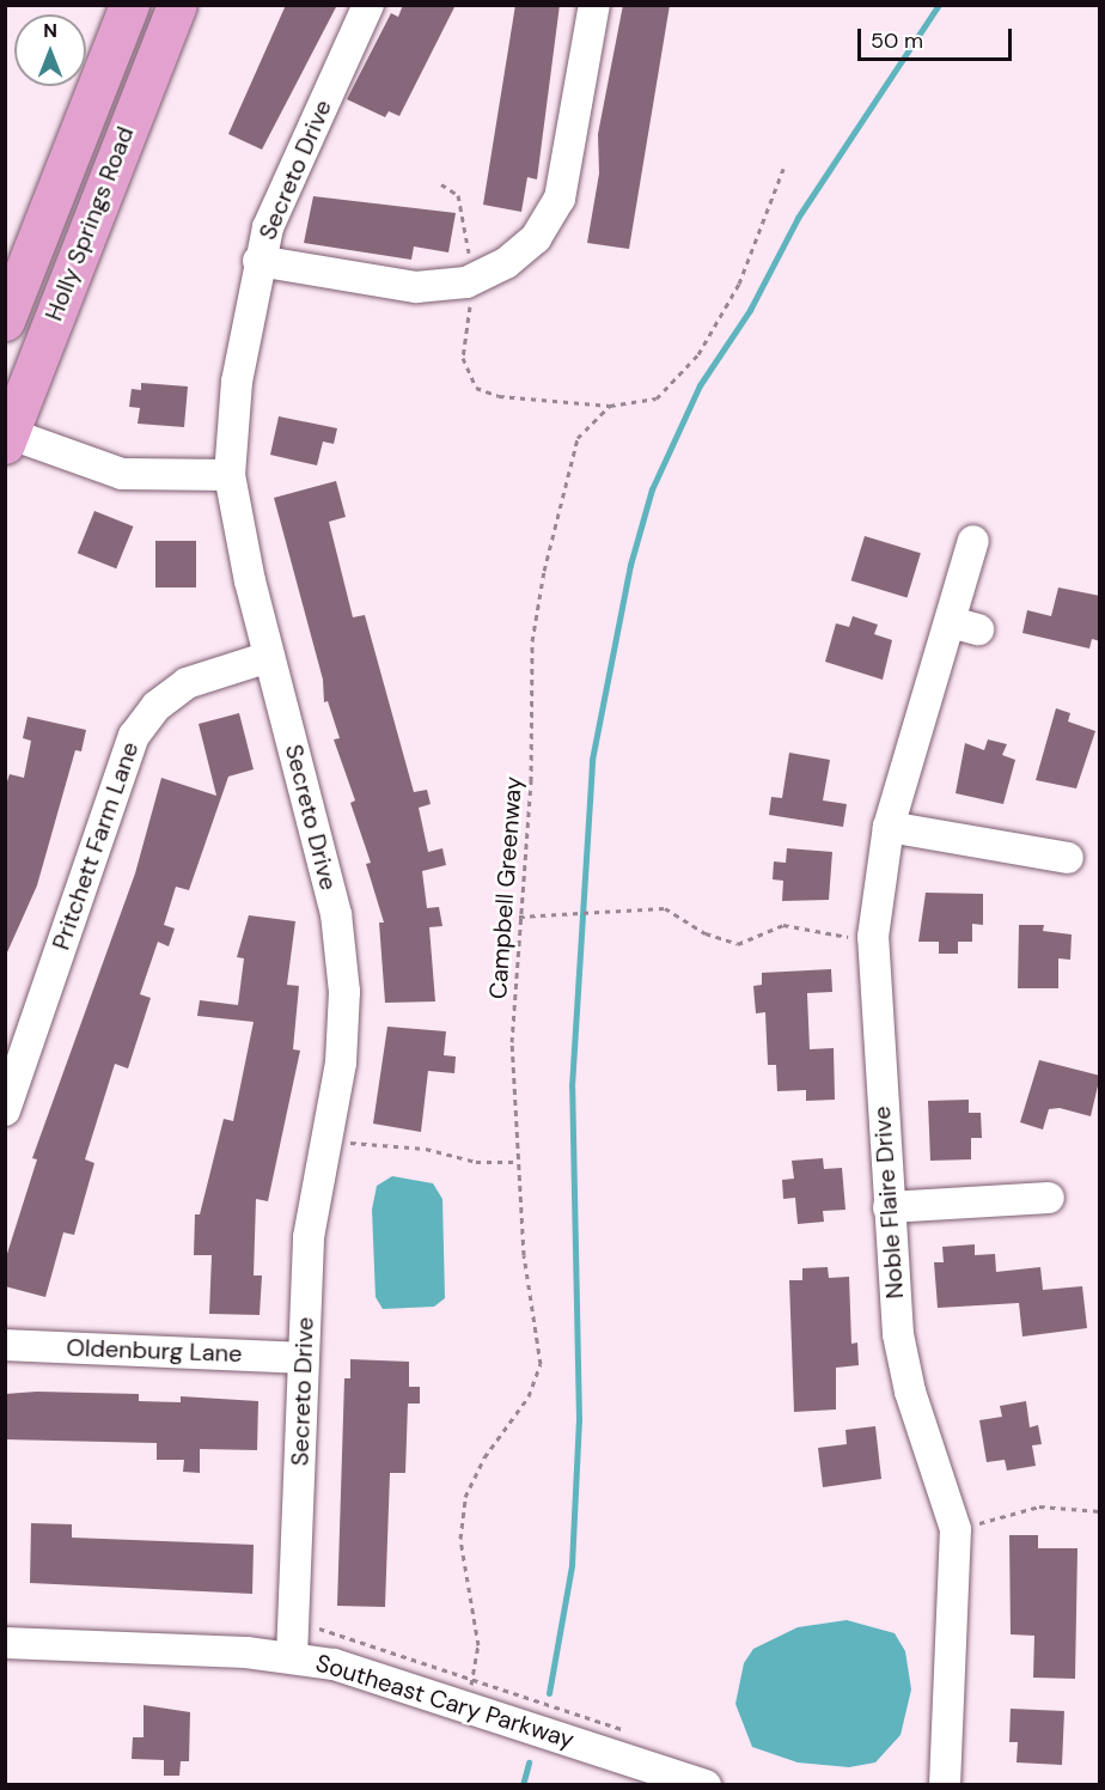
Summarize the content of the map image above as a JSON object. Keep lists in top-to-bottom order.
{
  "streets": {
    "main road": ["Holly Springs Road"],
    "street": [
      "Secreto Drive",
      "Pritchett Farm Lane",
      "Noble Flaire Drive",
      "Oldenburg Lane",
      "Southeast Cary Parkway"
    ],
    "path": ["Campbell Greenway"]
  },
  "crossings": [
    ["Secreto Drive", "Pritchett Farm Lane"],
    ["Secreto Drive", "Oldenburg Lane"],
    ["Secreto Drive", "Southeast Cary Parkway"]
  ],
  "scale_bar": "50 m",
  "north": "top"
}
